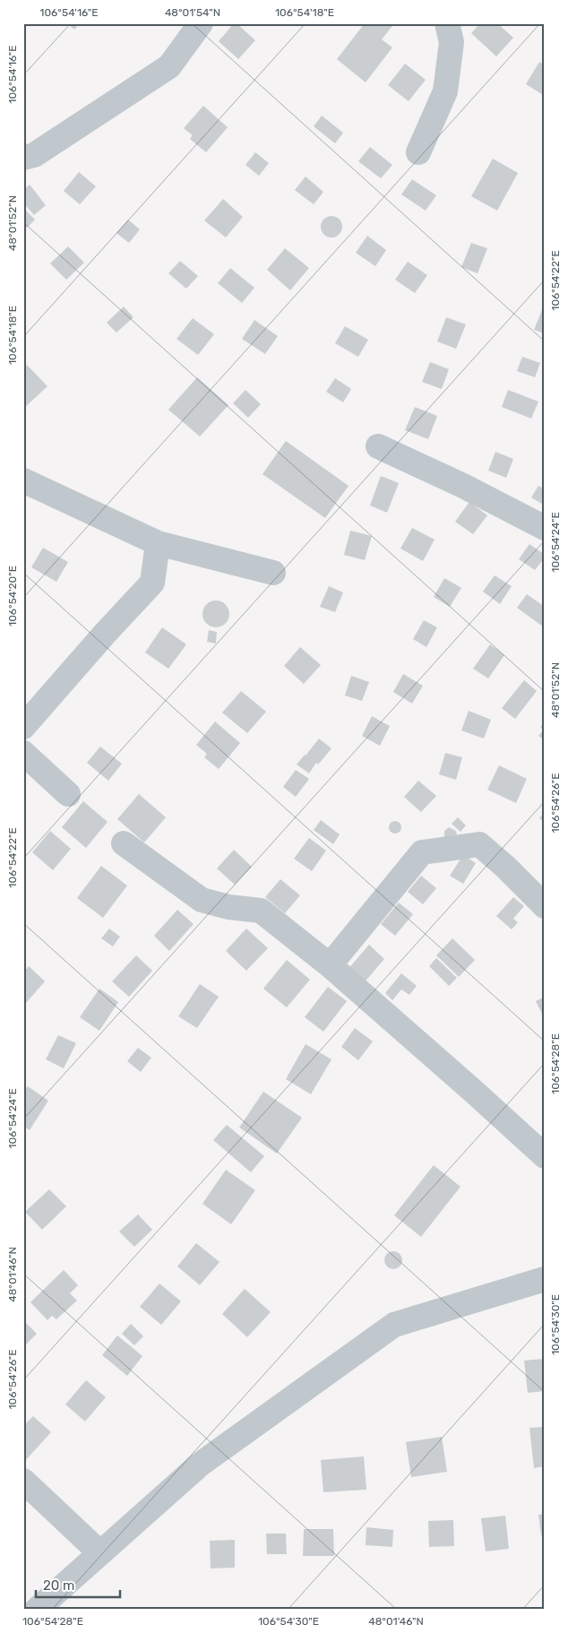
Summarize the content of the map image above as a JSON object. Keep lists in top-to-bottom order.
{
  "scale_bar": "20 m",
  "coordinates": [
    "106°54'16\"E",
    "48°01'54\"N",
    "106°54'18\"E",
    "48°01'52\"N",
    "106°54'22\"E",
    "106°54'24\"E",
    "106°54'20\"E",
    "106°54'26\"E",
    "106°54'28\"E",
    "48°01'46\"N",
    "106°54'30\"E"
  ]
}
